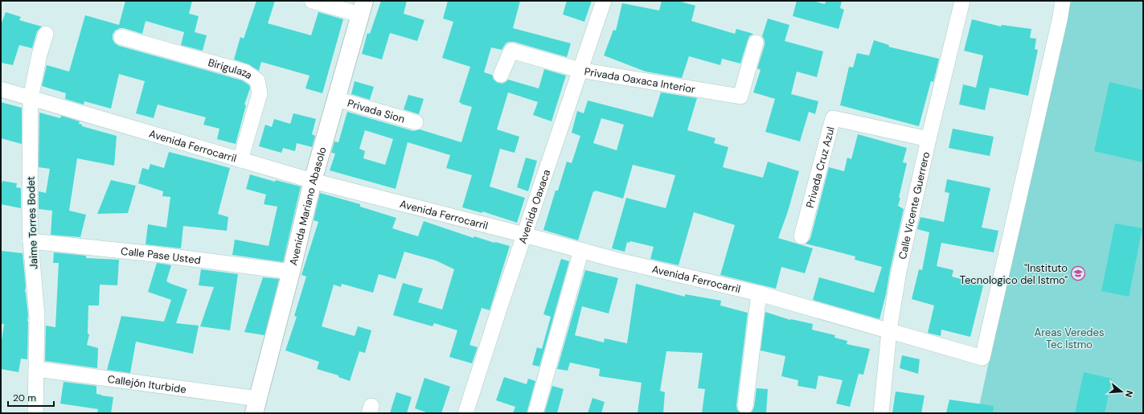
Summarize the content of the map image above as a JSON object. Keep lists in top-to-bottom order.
{
  "streets": {
    "street": [
      "Birigulaza",
      "Privada Oaxaca Interior",
      "Privada Sion",
      "Avenida Ferrocarril",
      "Privada Cruz Azul",
      "Calle Vicente Guerrero",
      "Avenida Mariano Abasolo",
      "Avenida Oaxaca",
      "Jaime Torres Bodet",
      "Calle Pase Usted",
      "Callejón Iturbide"
    ]
  },
  "crossings": [
    ["Birigulaza", "Avenida Ferrocarril"],
    ["Privada Oaxaca Interior", "Avenida Oaxaca"],
    ["Privada Sion", "Avenida Mariano Abasolo"],
    ["Avenida Ferrocarril", "Calle Vicente Guerrero"],
    ["Avenida Ferrocarril", "Avenida Mariano Abasolo"],
    ["Avenida Ferrocarril", "Avenida Oaxaca"],
    ["Avenida Ferrocarril", "Jaime Torres Bodet"],
    ["Privada Cruz Azul", "Calle Vicente Guerrero"],
    ["Avenida Mariano Abasolo", "Calle Pase Usted"],
    ["Avenida Mariano Abasolo", "Callejón Iturbide"],
    ["Jaime Torres Bodet", "Calle Pase Usted"],
    ["Jaime Torres Bodet", "Callejón Iturbide"]
  ],
  "parks": ["Areas Veredes Tec Istmo"],
  "places": {
    "school or university": ["\"Instituto Tecnologico del Istmo\""]
  },
  "scale_bar": "20 m",
  "north": "right"
}
